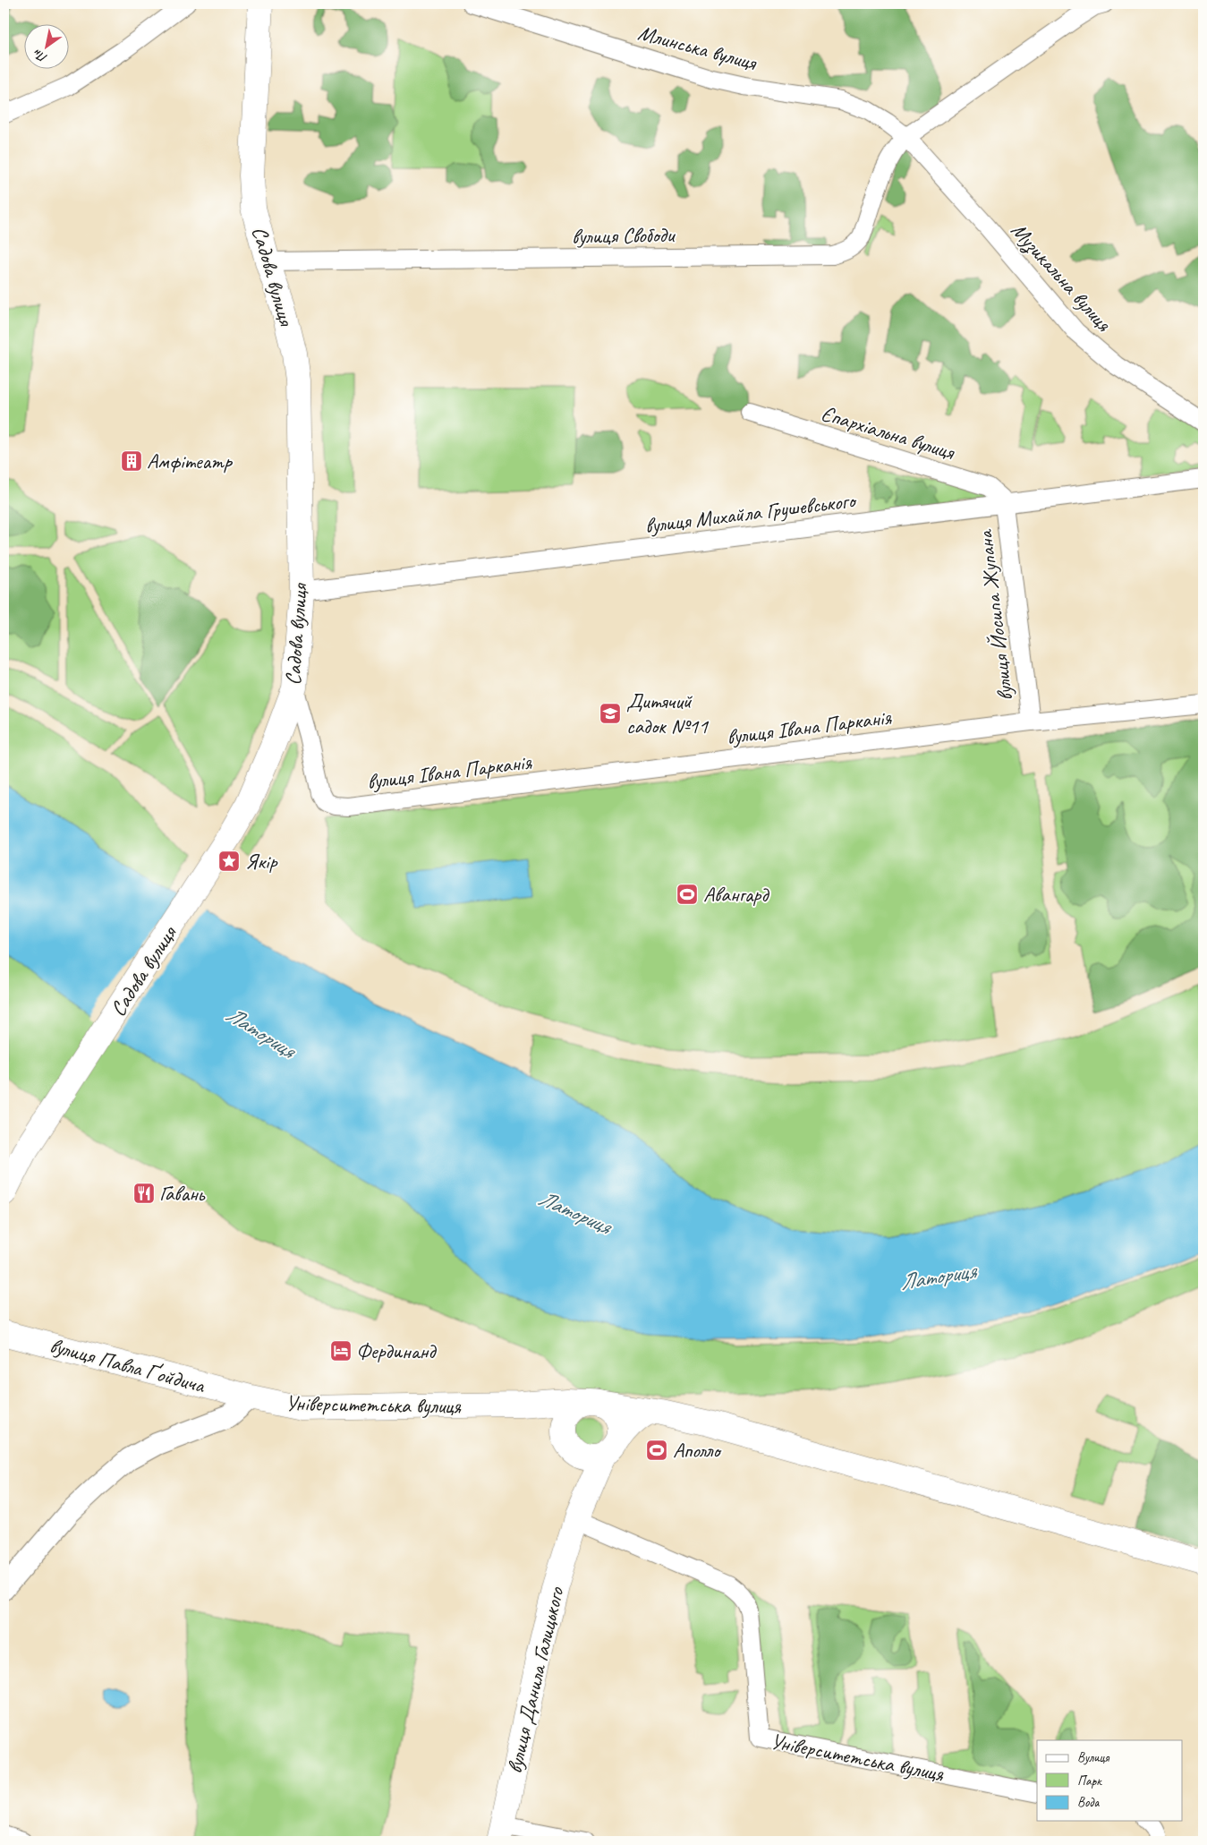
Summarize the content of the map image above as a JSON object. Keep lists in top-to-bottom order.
{
  "streets": {
    "main road": [
      "Садова вулиця",
      "вулиця Павла Ґойдича",
      "Університетська вулиця",
      "вулиця Данила Галицького"
    ],
    "street": [
      "Млинська вулиця",
      "вулиця Свободи",
      "Музикальна вулиця",
      "Єпархіальна вулиця",
      "вулиця Михайла Грушевського",
      "вулиця Йосипа Жупана",
      "вулиця Івана Парканія"
    ]
  },
  "crossings": [
    ["Млинська вулиця", "вулиця Свободи"],
    ["Млинська вулиця", "Музикальна вулиця"],
    ["вулиця Свободи", "Садова вулиця"],
    ["вулиця Свободи", "Музикальна вулиця"],
    ["Садова вулиця", "вулиця Михайла Грушевського"],
    ["Садова вулиця", "вулиця Івана Парканія"],
    ["Єпархіальна вулиця", "вулиця Михайла Грушевського"],
    ["Єпархіальна вулиця", "вулиця Йосипа Жупана"],
    ["вулиця Михайла Грушевського", "вулиця Йосипа Жупана"],
    ["вулиця Йосипа Жупана", "вулиця Івана Парканія"],
    ["вулиця Павла Ґойдича", "Університетська вулиця"],
    ["Університетська вулиця", "вулиця Данила Галицького"]
  ],
  "water": ["Латориця"],
  "places": {
    "building": ["Амфітеатр"],
    "school or university": ["Дитячий садок №11"],
    "place": ["Якір"],
    "sports": ["Авангард", "Аполло"],
    "restaurant": ["Гавань"],
    "hotel": ["Фердинанд"]
  },
  "legend": ["Вулиця", "Парк", "Вода"],
  "north": "bottom left"
}
